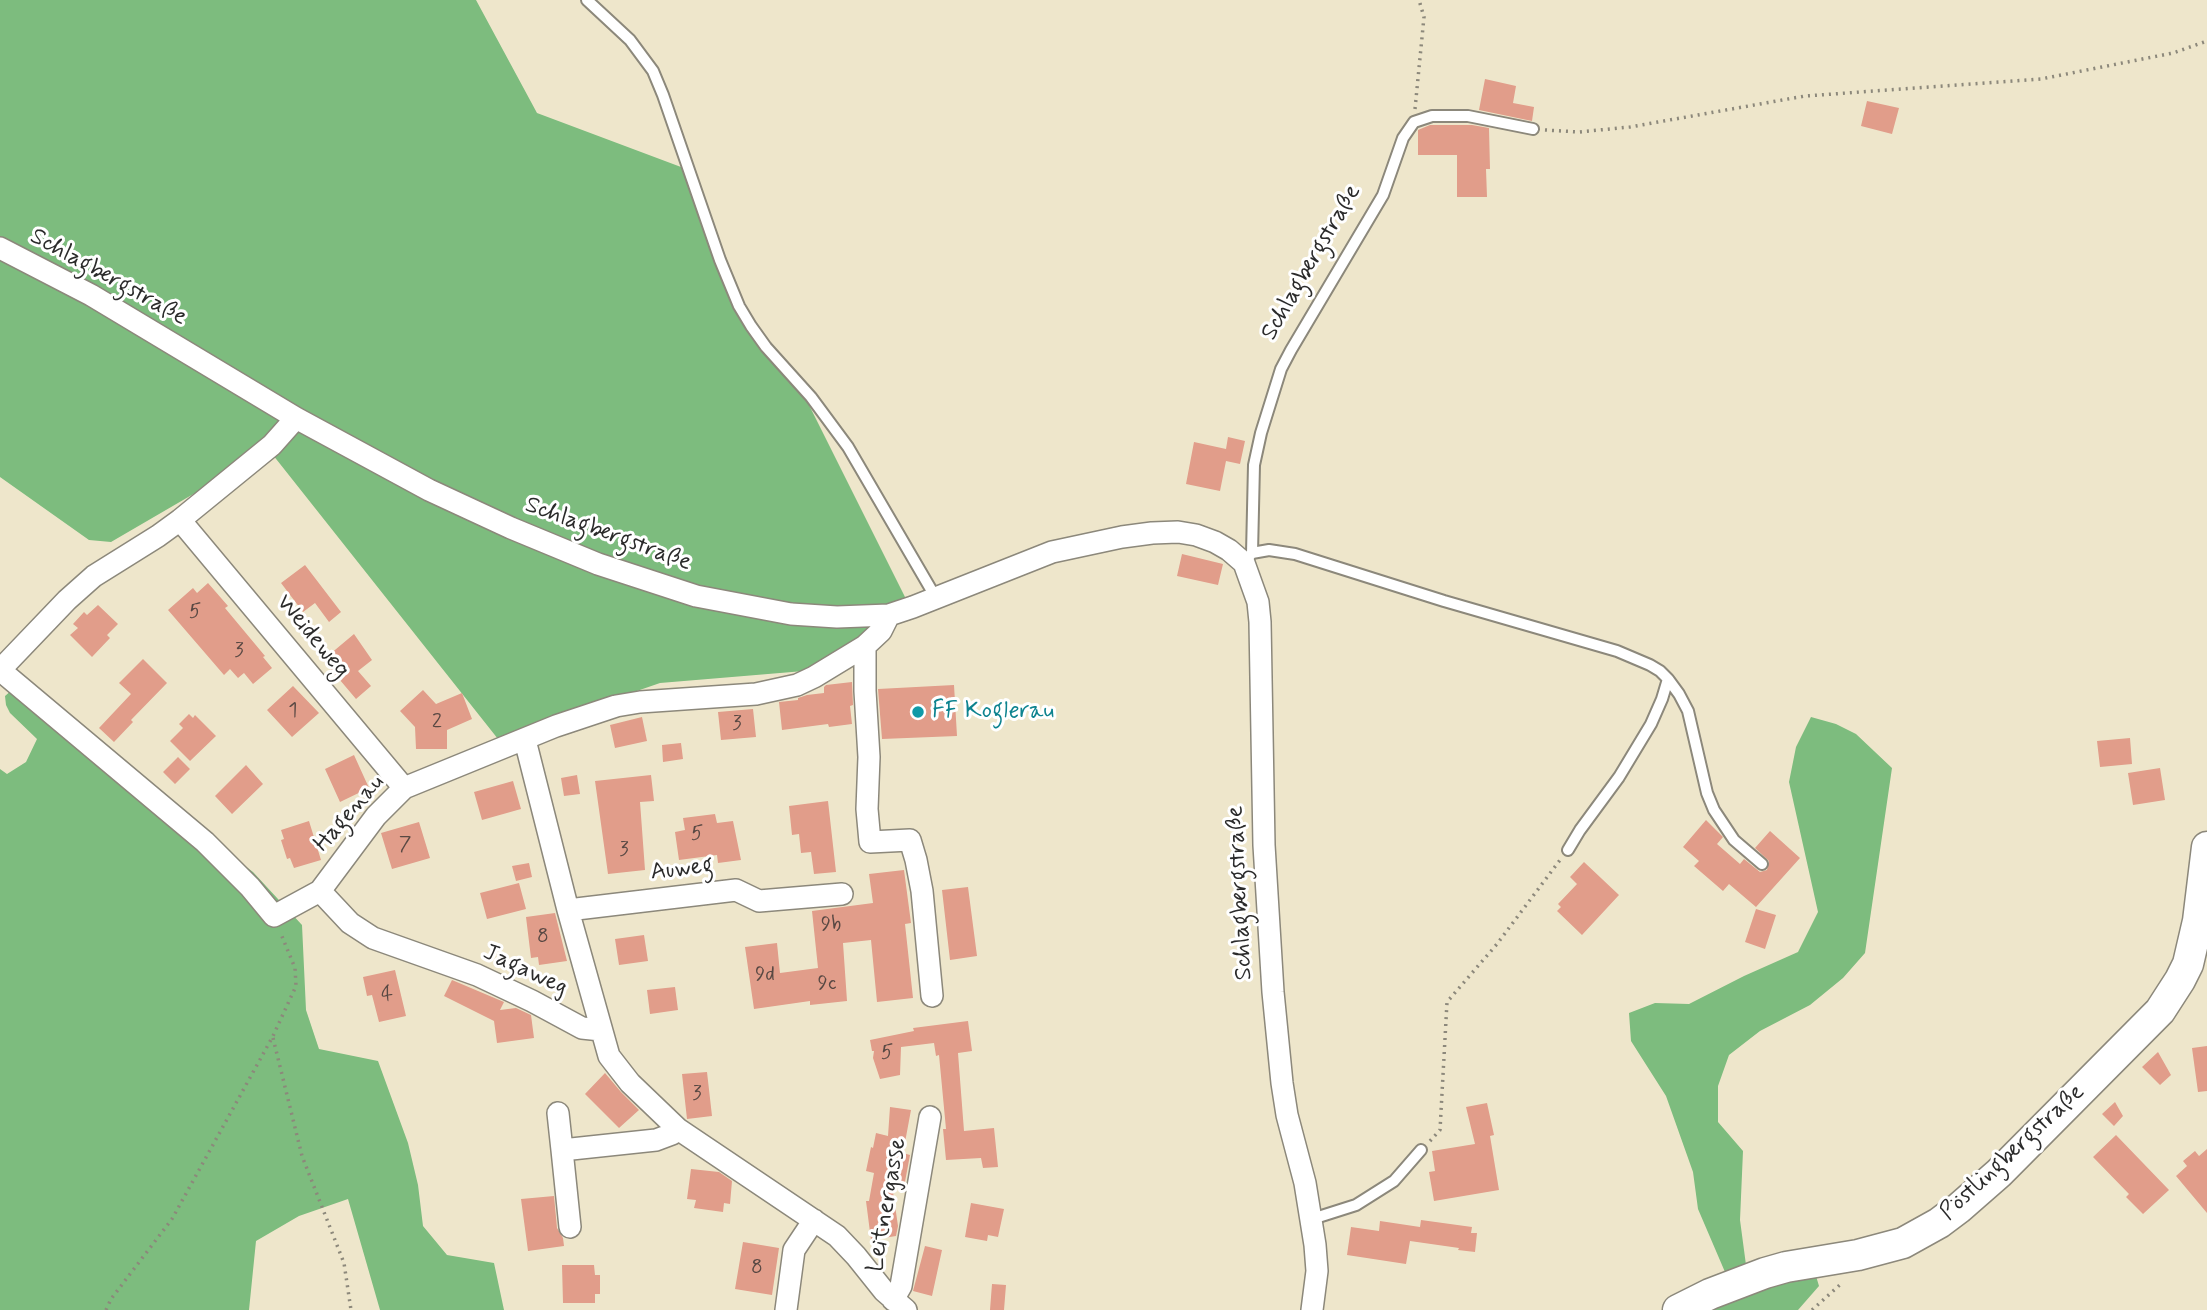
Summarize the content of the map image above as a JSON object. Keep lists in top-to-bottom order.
{
  "streets": {
    "main road": ["Pöstlingbergstraße"],
    "street": [
      "Schlagbergstraße",
      "Weideweg",
      "Hagenau",
      "Auweg",
      "Jagaweg",
      "Leitnergasse"
    ]
  },
  "crossings": [
    ["Schlagbergstraße", "Hagenau"],
    ["Weideweg", "Hagenau"],
    ["Hagenau", "Jagaweg"]
  ],
  "places": ["FF Koglerau"],
  "house_numbers": [
    "5",
    "3",
    "1",
    "2",
    "3",
    "5",
    "7",
    "3",
    "9b",
    "8",
    "9d",
    "9c",
    "4",
    "5",
    "3",
    "8"
  ]
}
